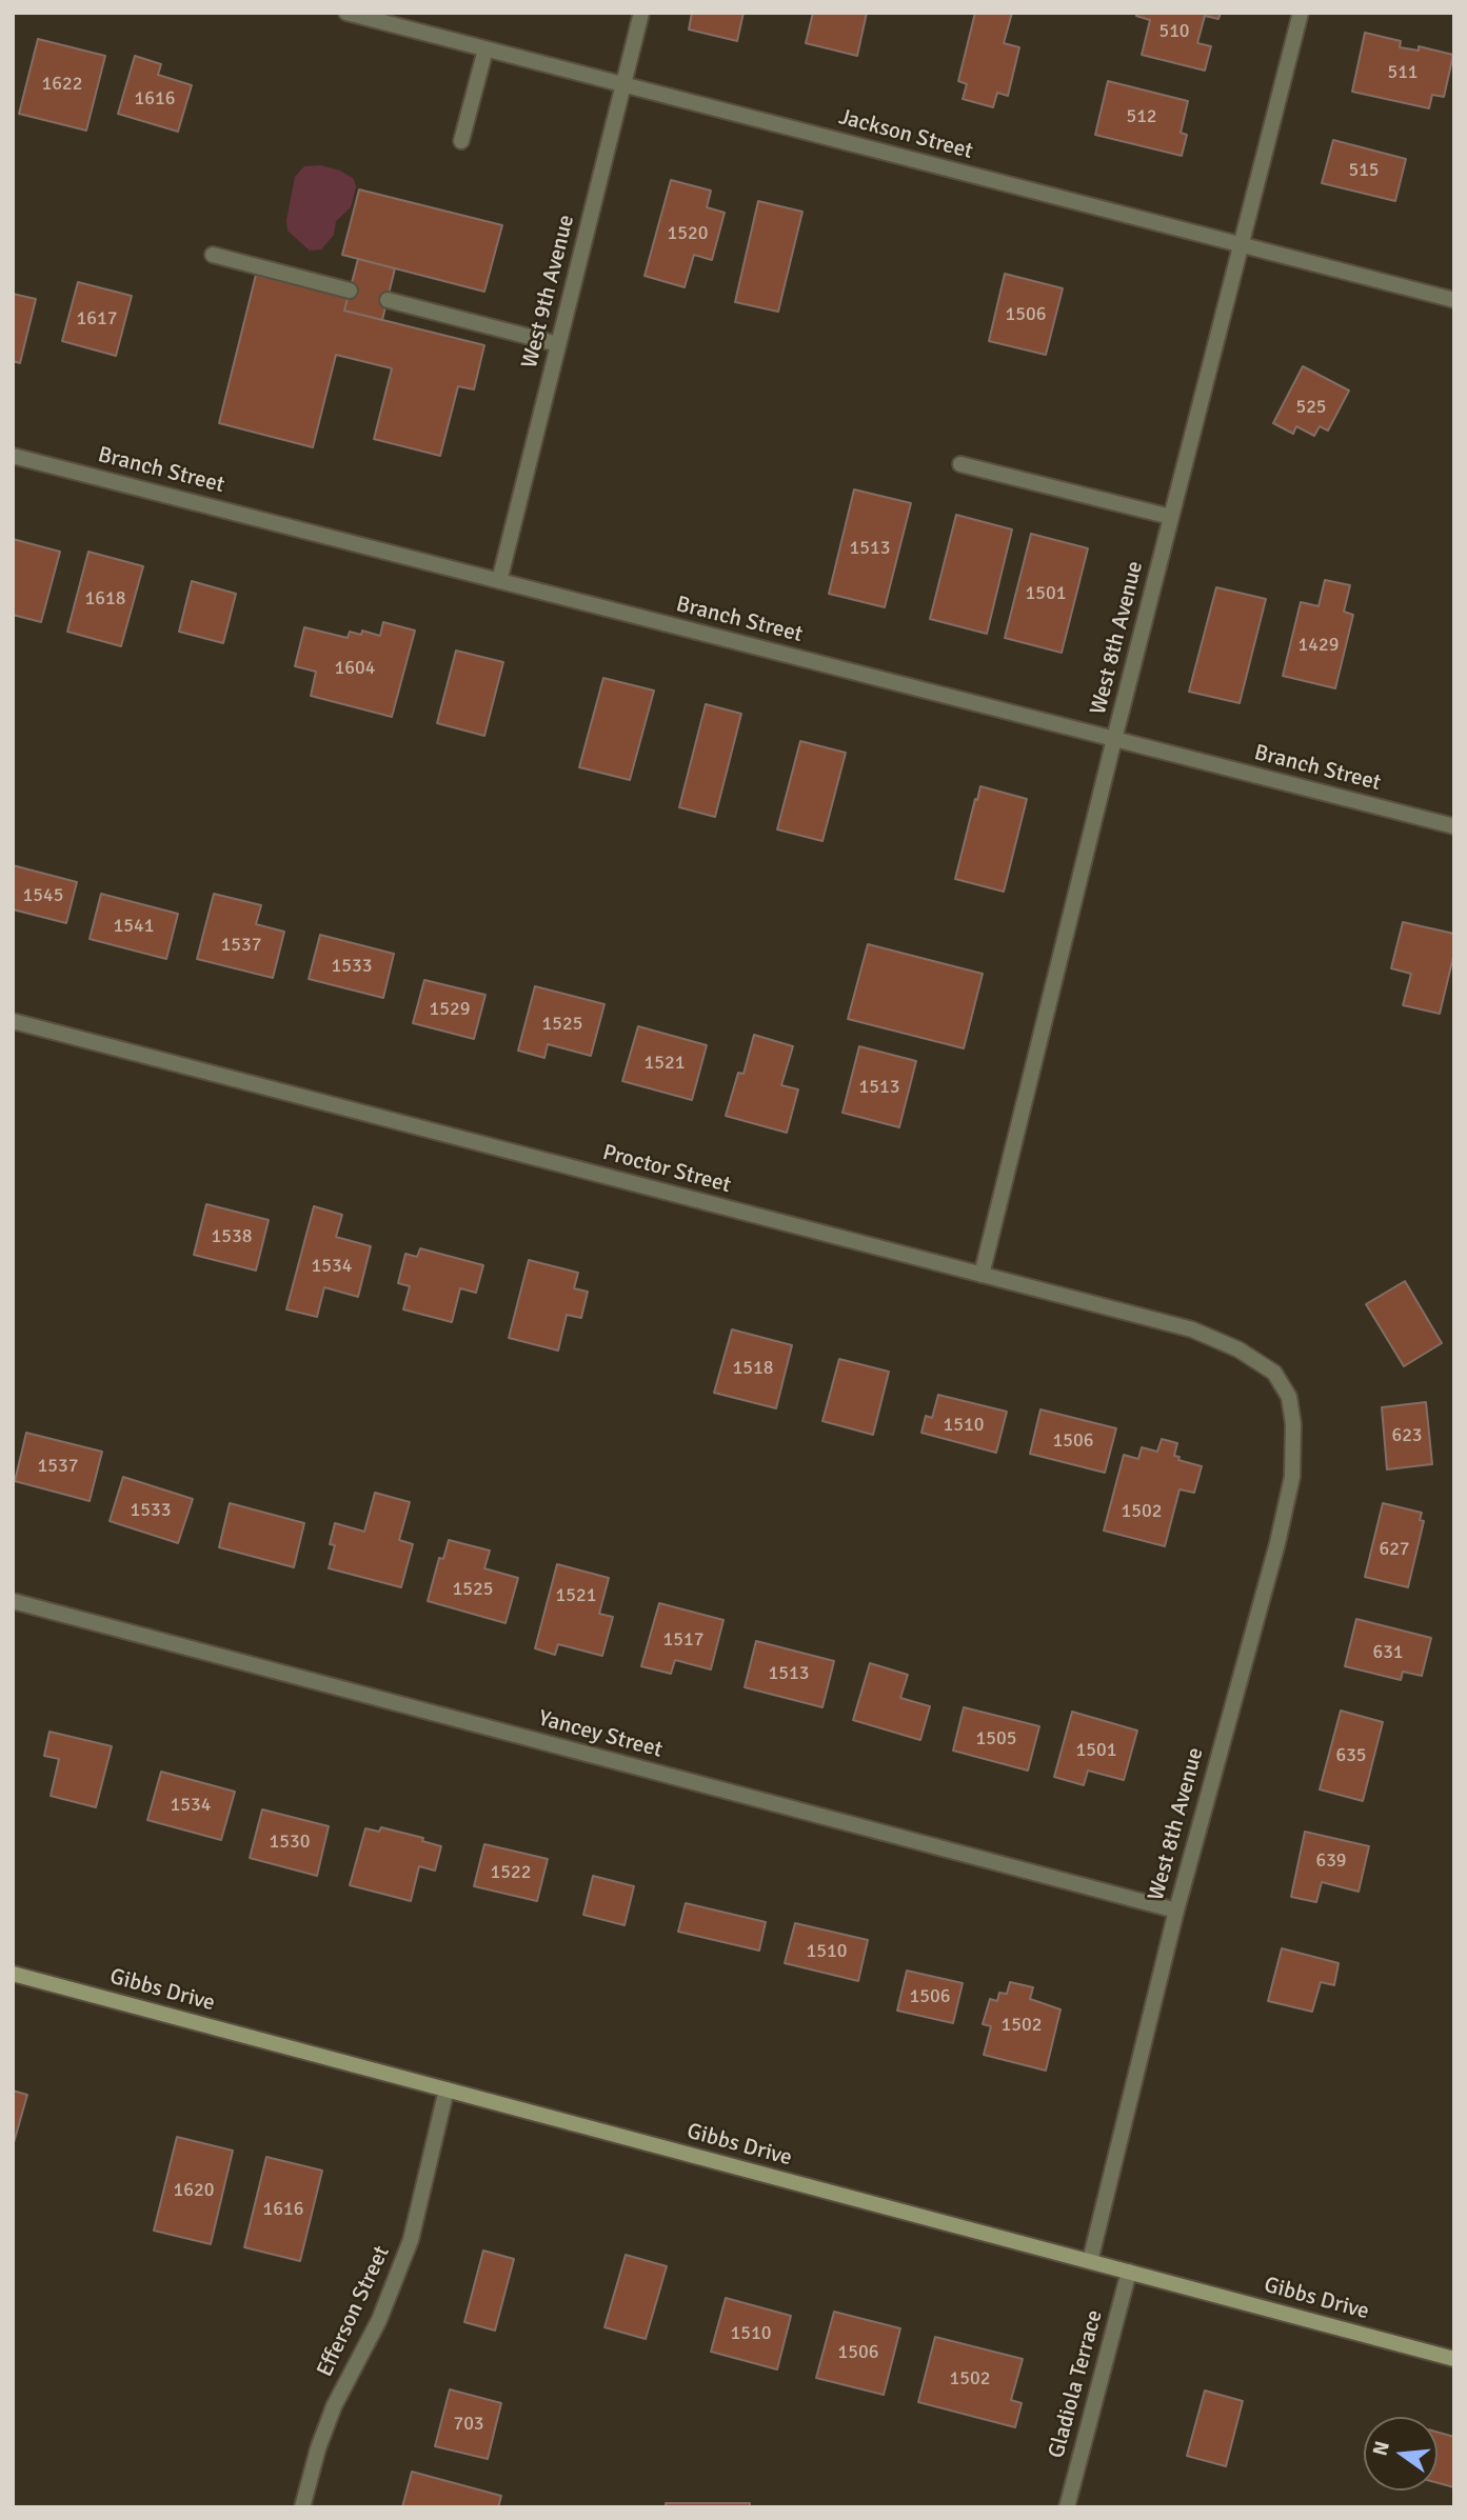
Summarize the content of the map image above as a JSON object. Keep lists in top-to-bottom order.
{
  "streets": {
    "street": [
      "Jackson Street",
      "West 9th Avenue",
      "Branch Street",
      "West 8th Avenue",
      "Proctor Street",
      "Yancey Street",
      "Gibbs Drive",
      "Efferson Street",
      "Gladiola Terrace"
    ]
  },
  "crossings": [
    ["Jackson Street", "West 9th Avenue"],
    ["Jackson Street", "West 8th Avenue"],
    ["West 9th Avenue", "Branch Street"],
    ["Branch Street", "West 8th Avenue"],
    ["West 8th Avenue", "Proctor Street"],
    ["West 8th Avenue", "Yancey Street"],
    ["West 8th Avenue", "Gibbs Drive"],
    ["Gibbs Drive", "Efferson Street"],
    ["Gibbs Drive", "Gladiola Terrace"]
  ],
  "house_numbers": [
    "510",
    "511",
    "1622",
    "1616",
    "512",
    "515",
    "1520",
    "1506",
    "1617",
    "525",
    "1513",
    "1501",
    "1618",
    "1429",
    "1604",
    "1545",
    "1541",
    "1537",
    "1533",
    "1529",
    "1525",
    "1521",
    "1513",
    "1538",
    "1534",
    "1518",
    "1510",
    "623",
    "1506",
    "1537",
    "1533",
    "1502",
    "627",
    "1525",
    "1521",
    "1517",
    "631",
    "1513",
    "1505",
    "1501",
    "635",
    "1534",
    "1530",
    "639",
    "1522",
    "1510",
    "1506",
    "1502",
    "1620",
    "1616",
    "1510",
    "1506",
    "1502",
    "703"
  ],
  "north": "left"
}
